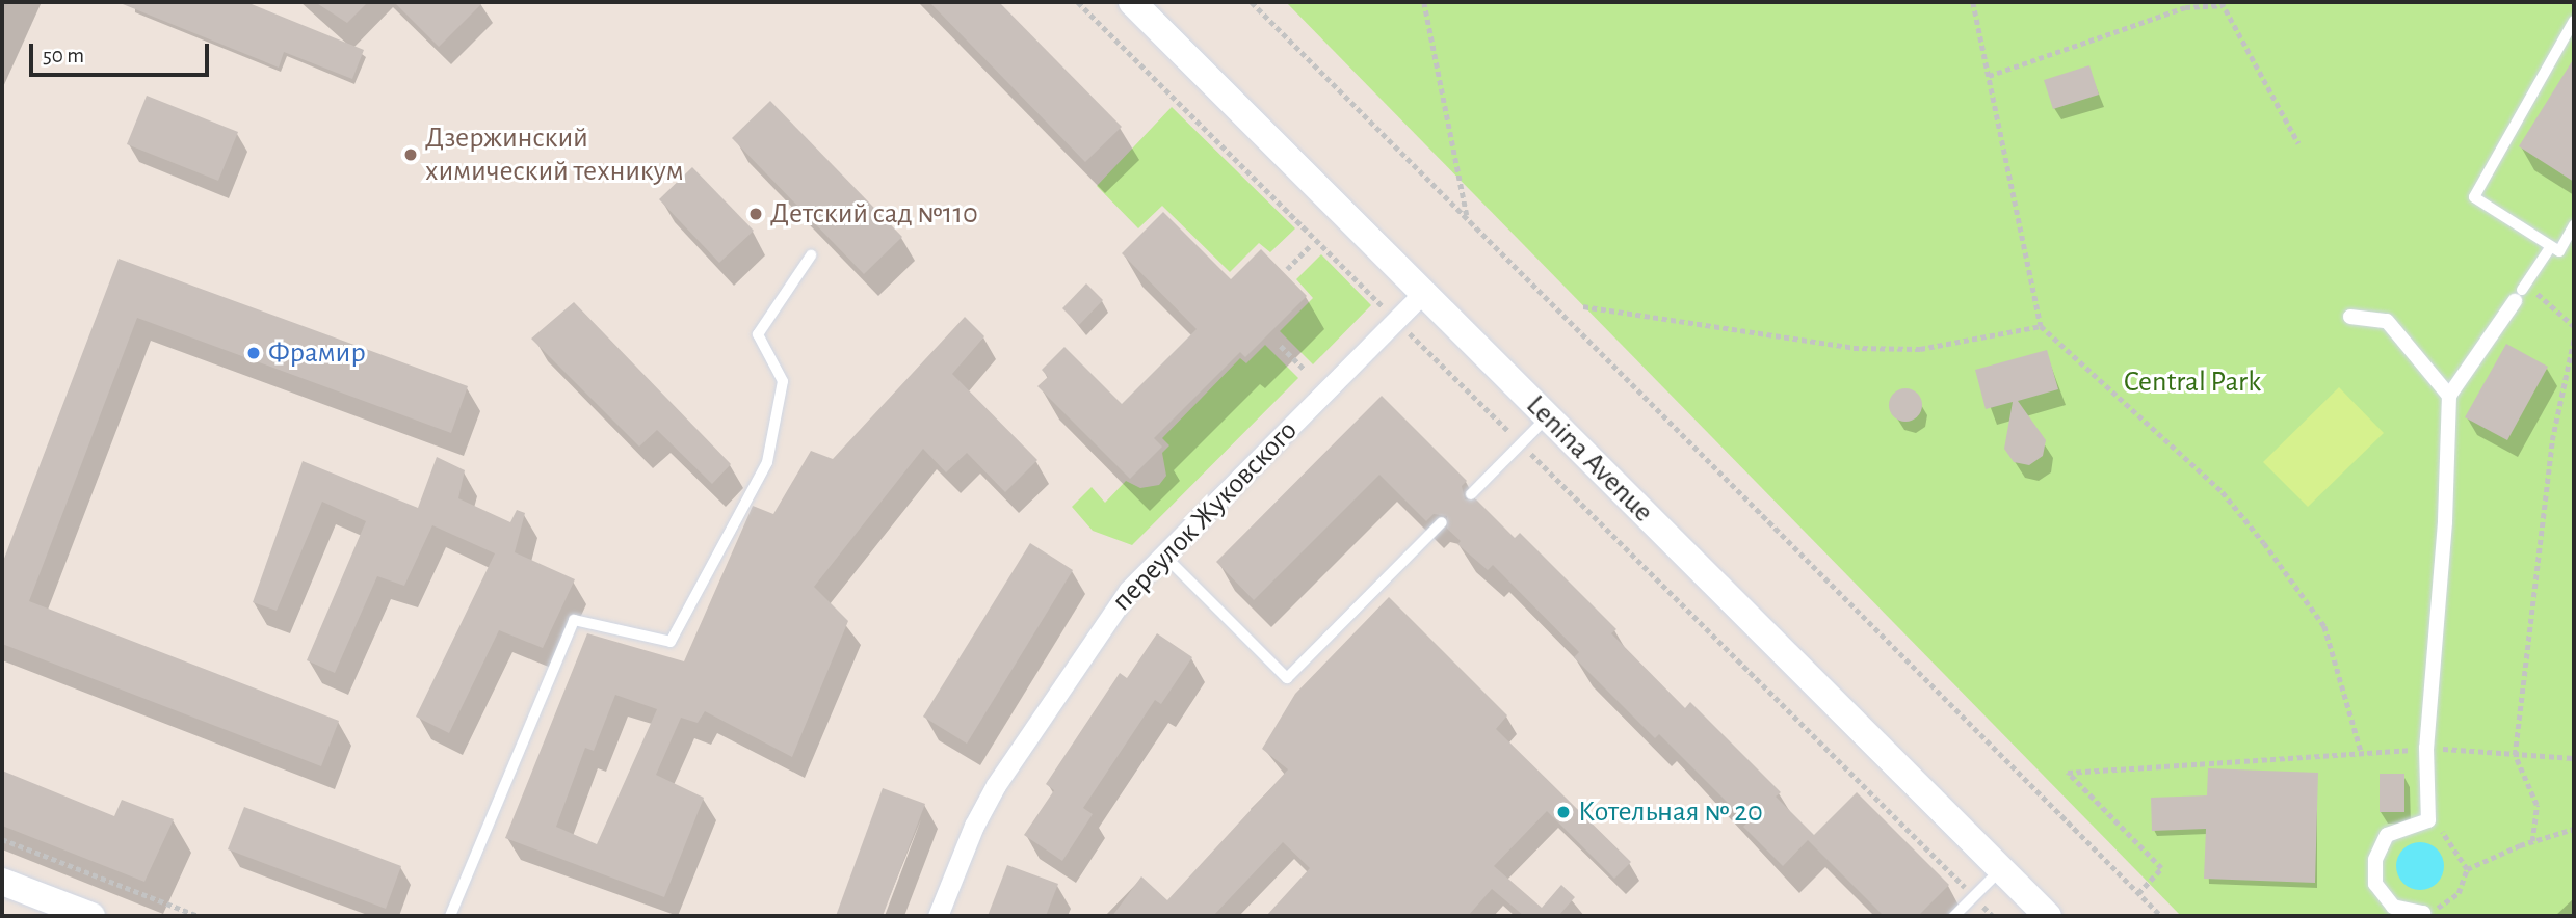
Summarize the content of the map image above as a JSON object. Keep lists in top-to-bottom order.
{
  "streets": {
    "main road": ["Lenina Avenue"],
    "street": ["переулок Жуковского"]
  },
  "crossings": [
    ["Lenina Avenue", "переулок Жуковского"]
  ],
  "parks": ["Central Park"],
  "places": [
    "Дзержинский химический техникум",
    "Детский сад №110",
    "Фрамир",
    "Котельная № 20"
  ],
  "scale_bar": "50 m"
}
